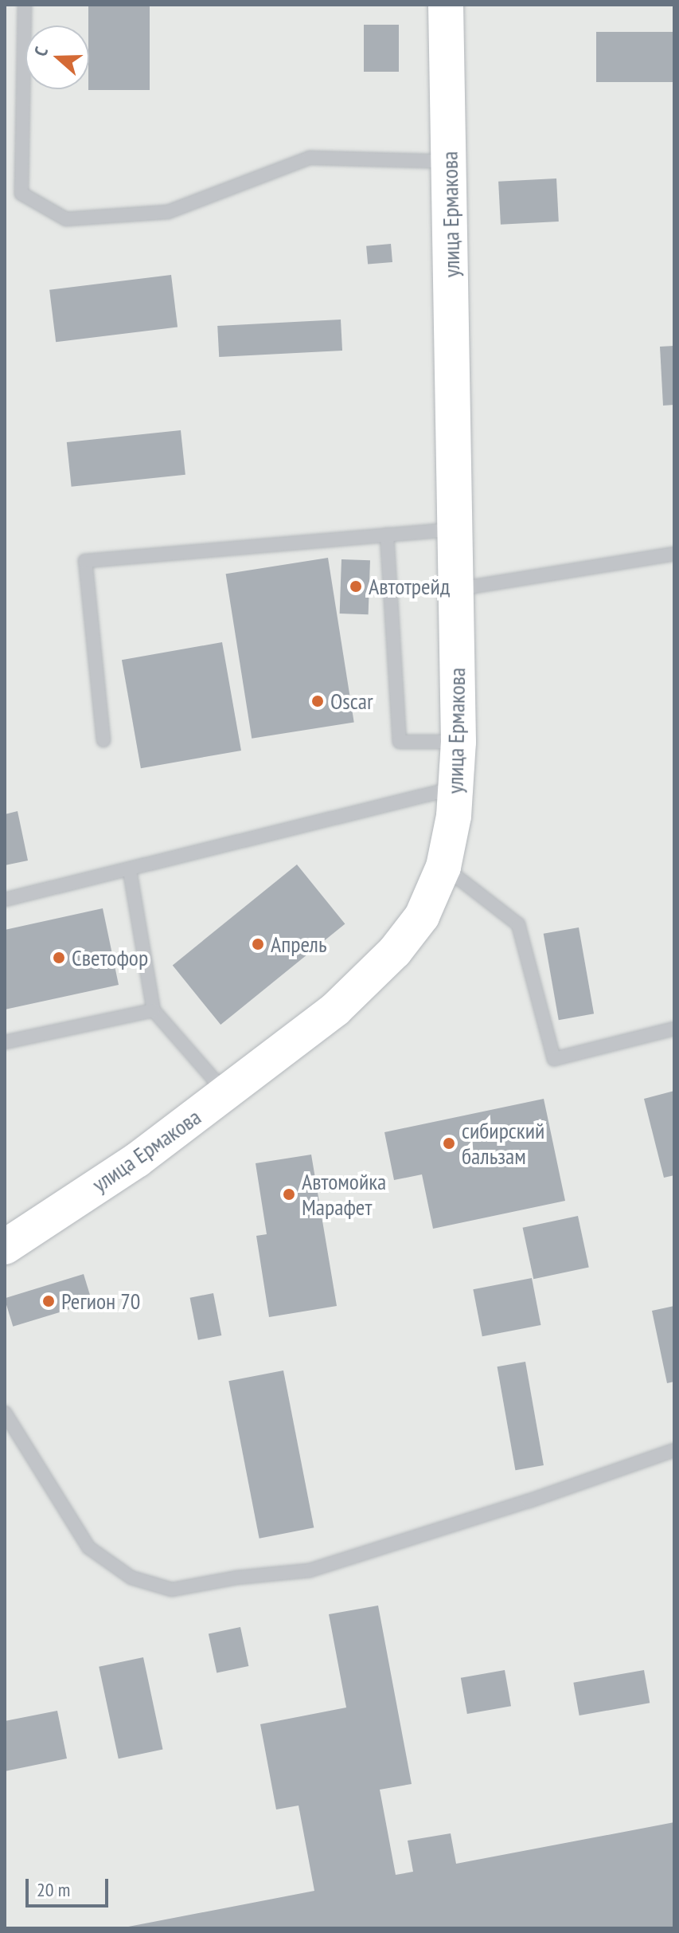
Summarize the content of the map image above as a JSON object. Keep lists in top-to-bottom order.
{
  "streets": {
    "street": ["улица Ермакова"]
  },
  "places": [
    "Автотрейд",
    "Oscar",
    "Апрель",
    "Светофор",
    "сибирский бальзам",
    "Автомойка Марафет",
    "Регион 70"
  ],
  "scale_bar": "20 m",
  "north": "left"
}
